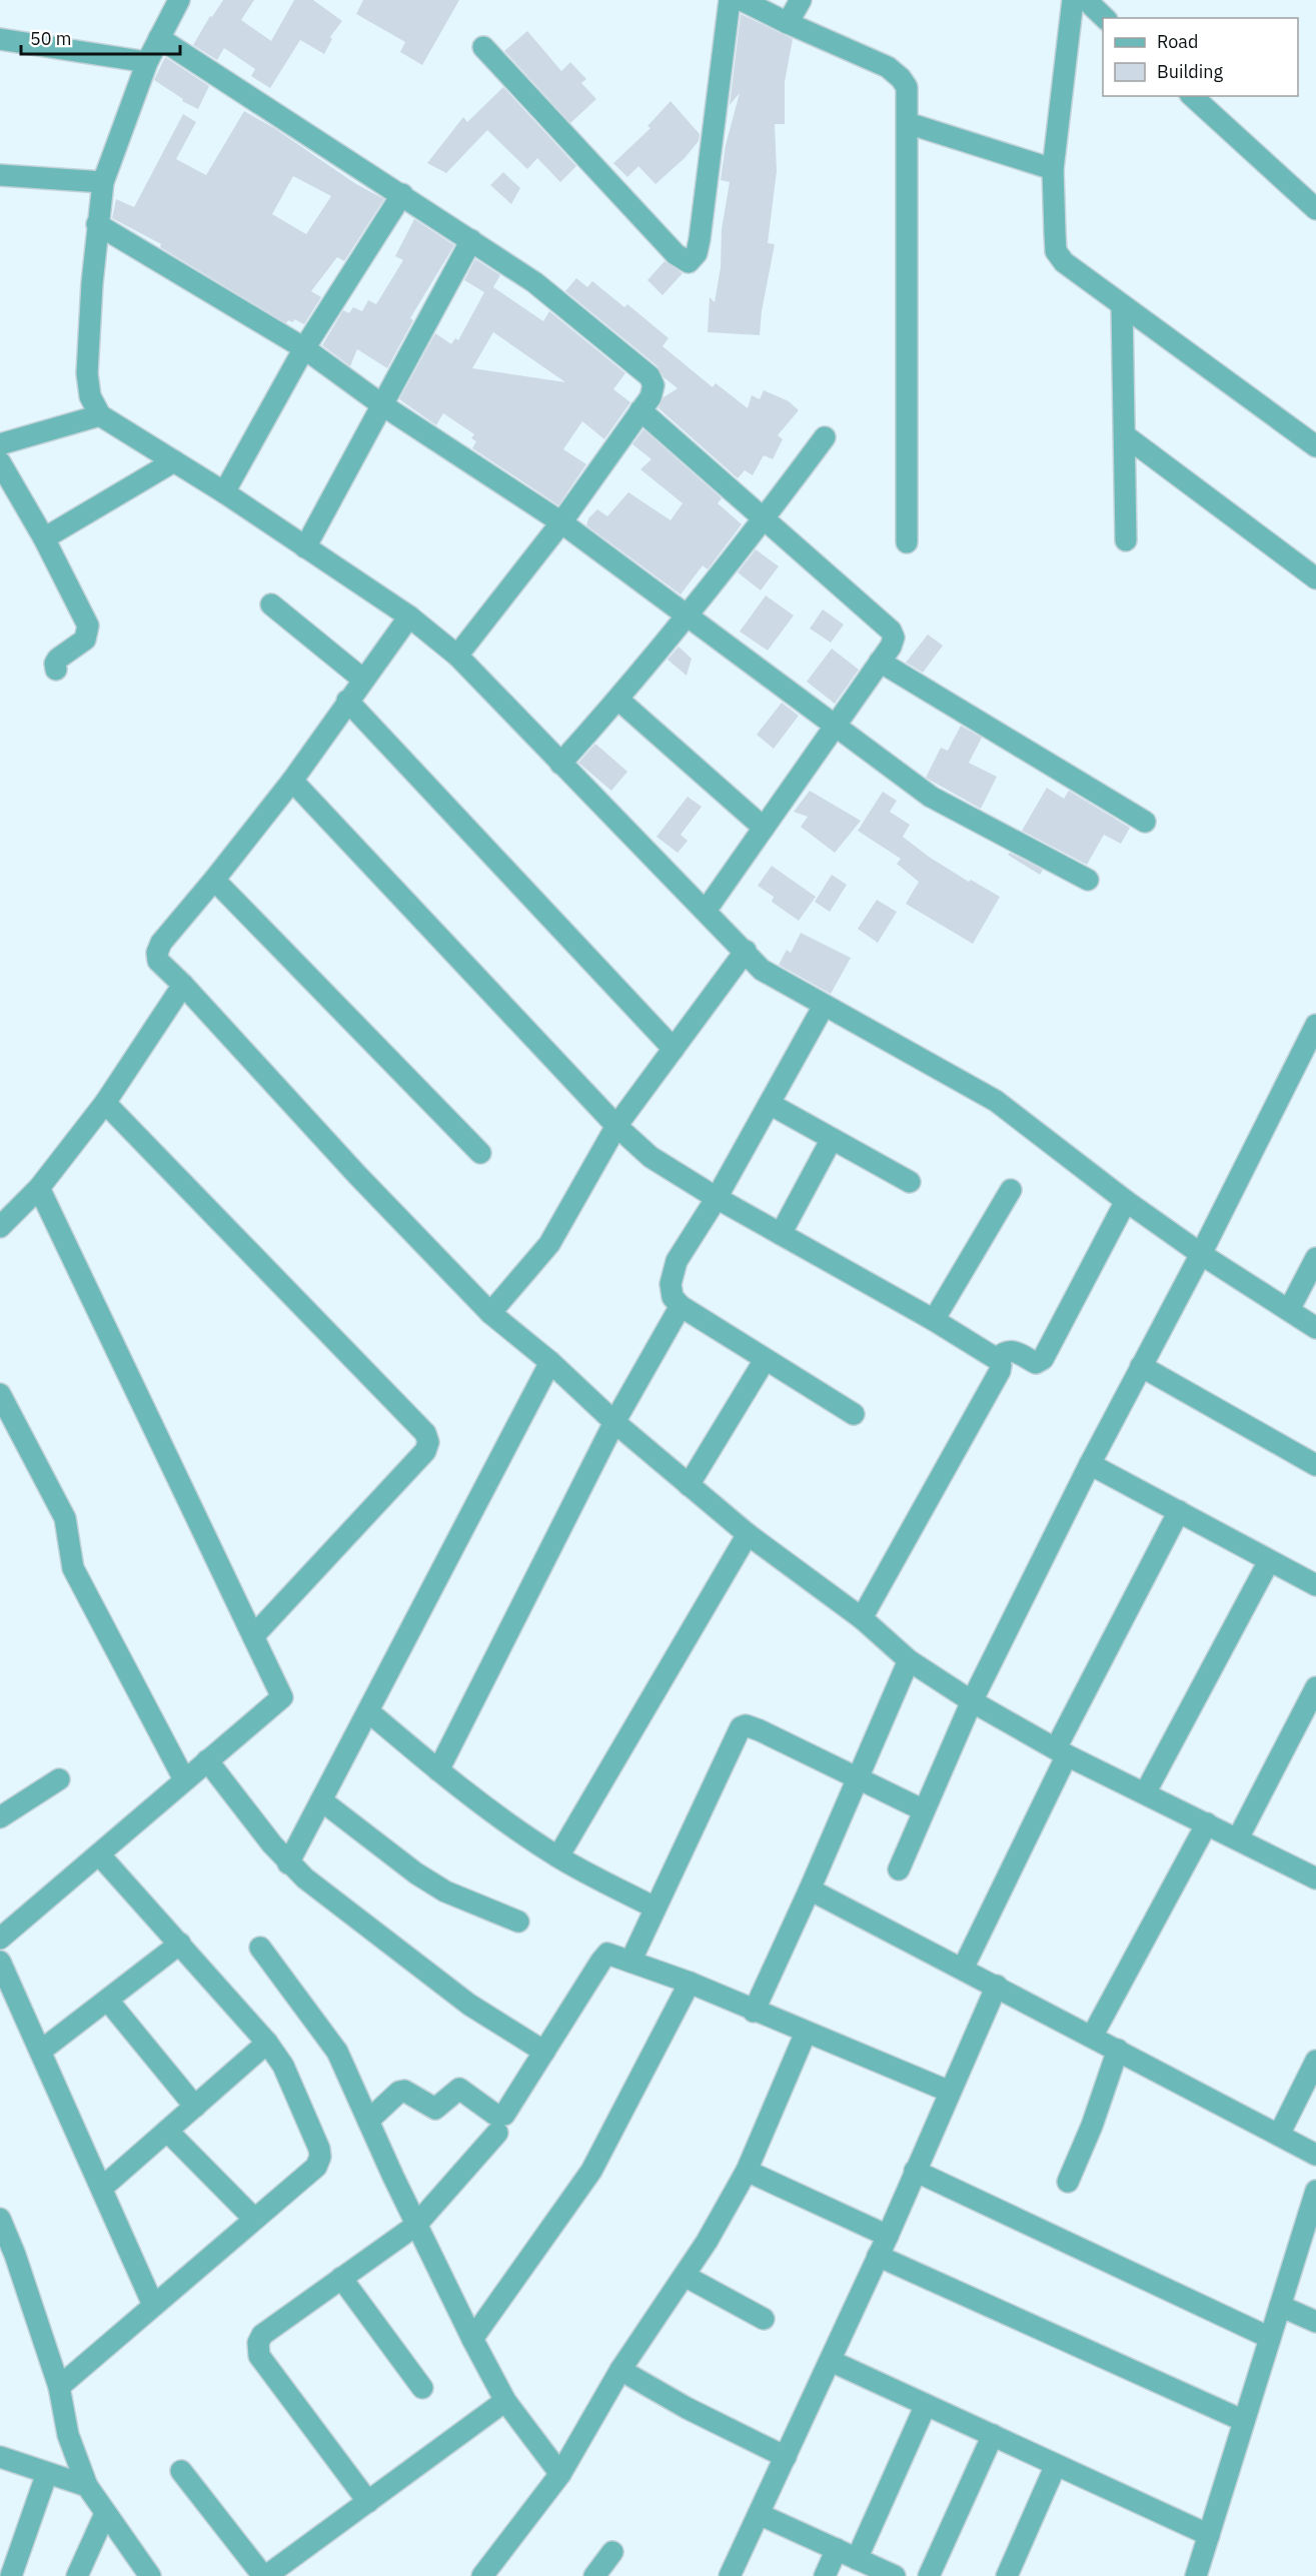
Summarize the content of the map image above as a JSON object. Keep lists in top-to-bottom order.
{
  "legend": ["Road", "Building"],
  "scale_bar": "50 m"
}
